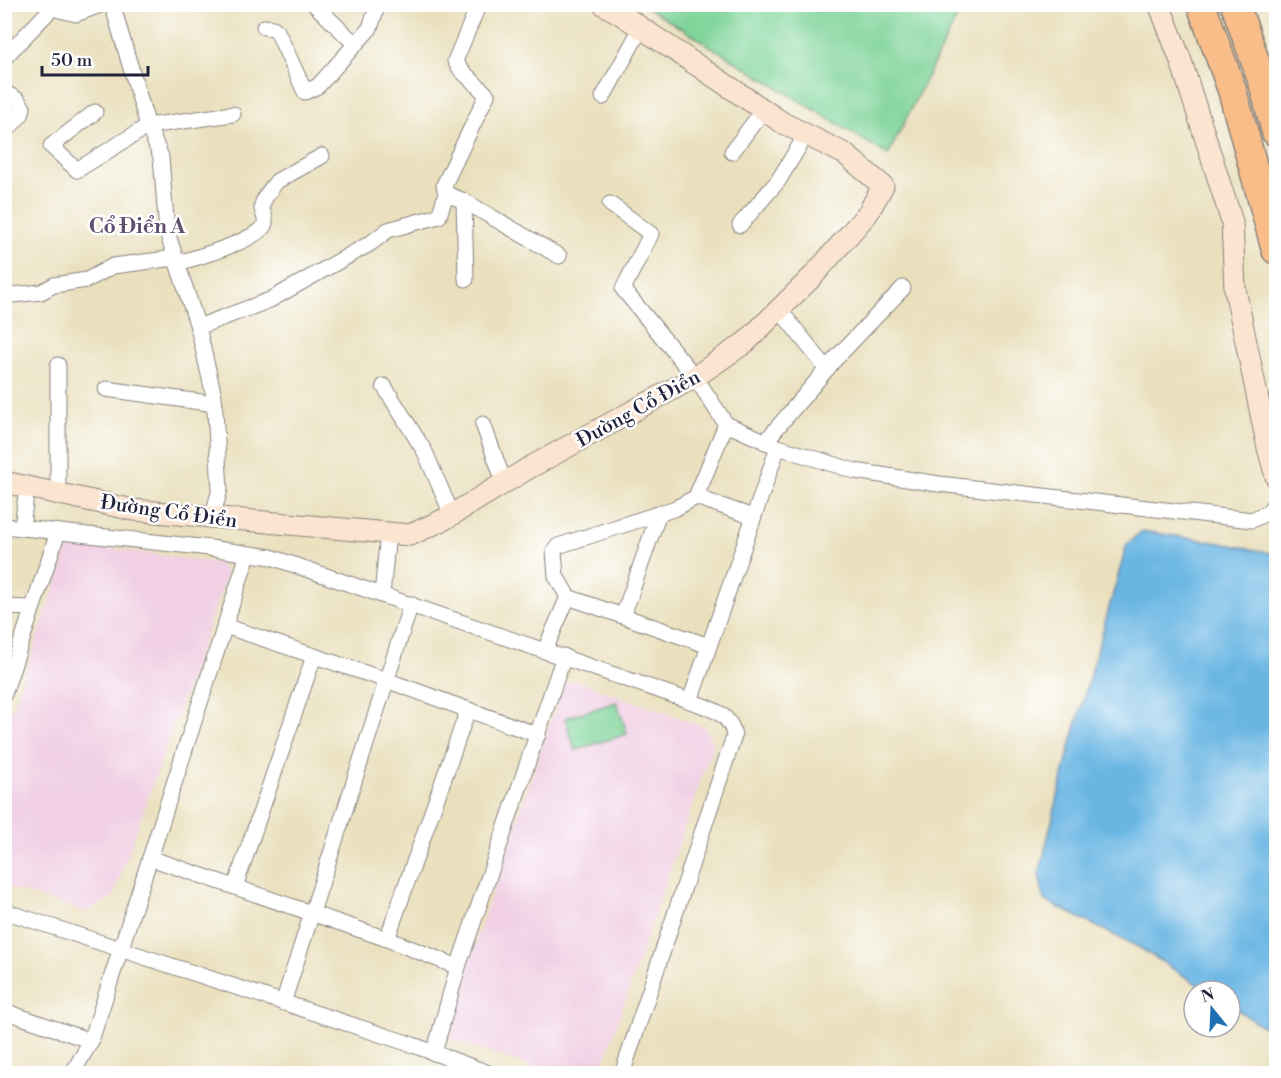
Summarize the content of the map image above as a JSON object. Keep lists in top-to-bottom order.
{
  "streets": {
    "street": ["Đường Cổ Điển"]
  },
  "districts": ["Cổ Điển A"],
  "scale_bar": "50 m",
  "north": "top"
}
